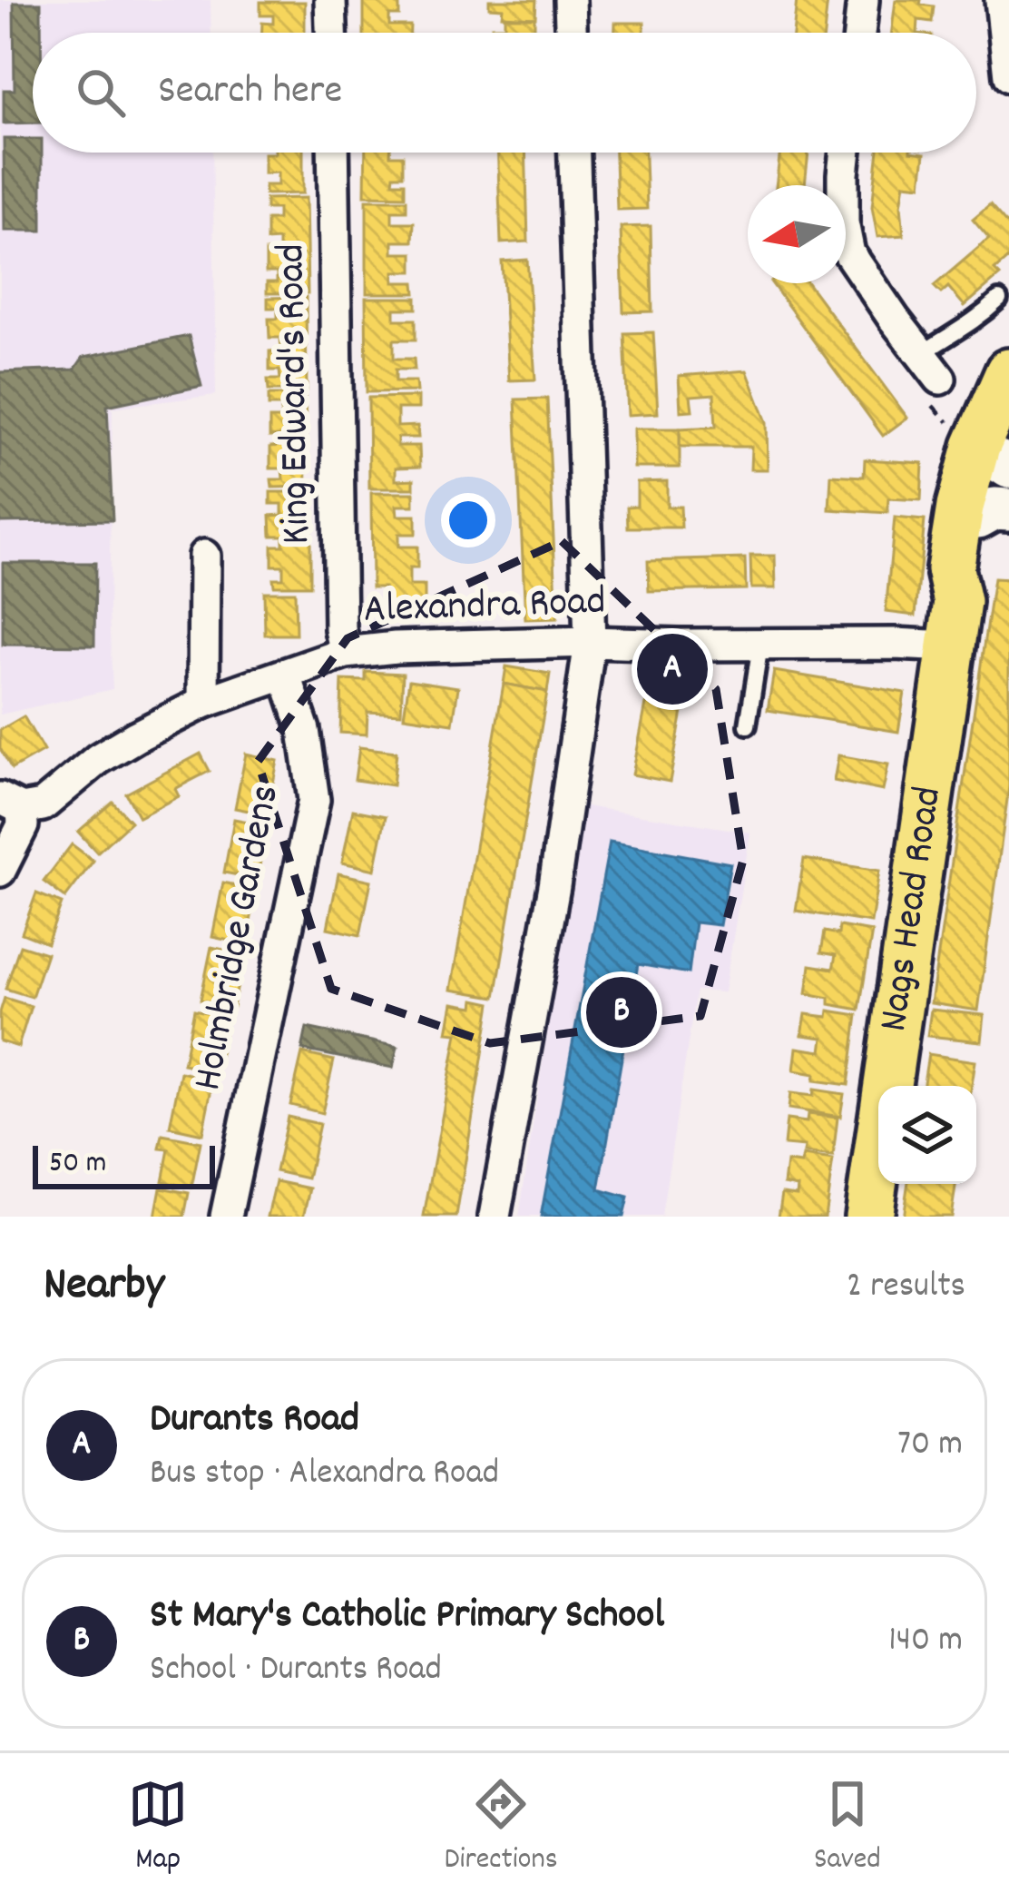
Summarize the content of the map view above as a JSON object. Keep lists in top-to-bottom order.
{
  "streets": {
    "main road": ["Nags Head Road"],
    "street": ["King Edward's Road", "Alexandra Road", "Holmbridge Gardens"]
  },
  "crossings": [
    ["King Edward's Road", "Alexandra Road"],
    ["Alexandra Road", "Nags Head Road"],
    ["Alexandra Road", "Holmbridge Gardens"]
  ],
  "scale_bar": "50 m",
  "north": "left",
  "page": {
    "search": "Search here",
    "pins": ["A", "B"],
    "scale": "50 m",
    "heading": ["Nearby", "2 results"],
    "list": [
      {
        "mark": "A",
        "name": "Durants Road",
        "note": "Bus stop · Alexandra Road",
        "value": "70 m"
      },
      {
        "mark": "B",
        "name": "St Mary's Catholic Primary School",
        "note": "School · Durants Road",
        "value": "140 m"
      }
    ],
    "nav": ["Map", "Directions", "Saved"]
  }
}
